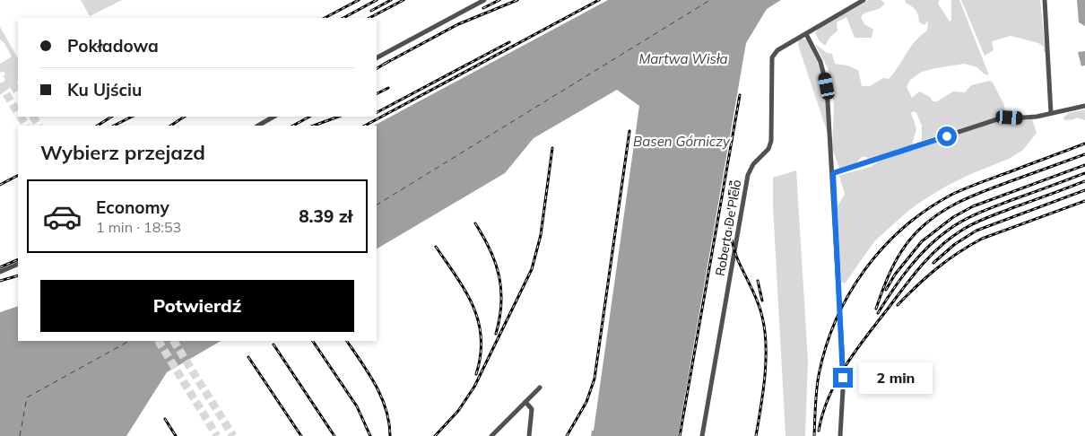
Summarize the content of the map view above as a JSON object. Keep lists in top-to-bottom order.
{
  "streets": {
    "street": ["Roberta De'Plelo"]
  },
  "water": ["Martwa Wisła", "Basen Górniczy"],
  "page": {
    "banner": ["Pokładowa", "Ku Ujściu"],
    "heading": "Wybierz przejazd",
    "list": [
      {
        "name": "Economy",
        "note": "1 min · 18:53",
        "value": "8.39 zł"
      }
    ],
    "buttons": "Potwierdź",
    "bubble": "2 min"
  }
}
